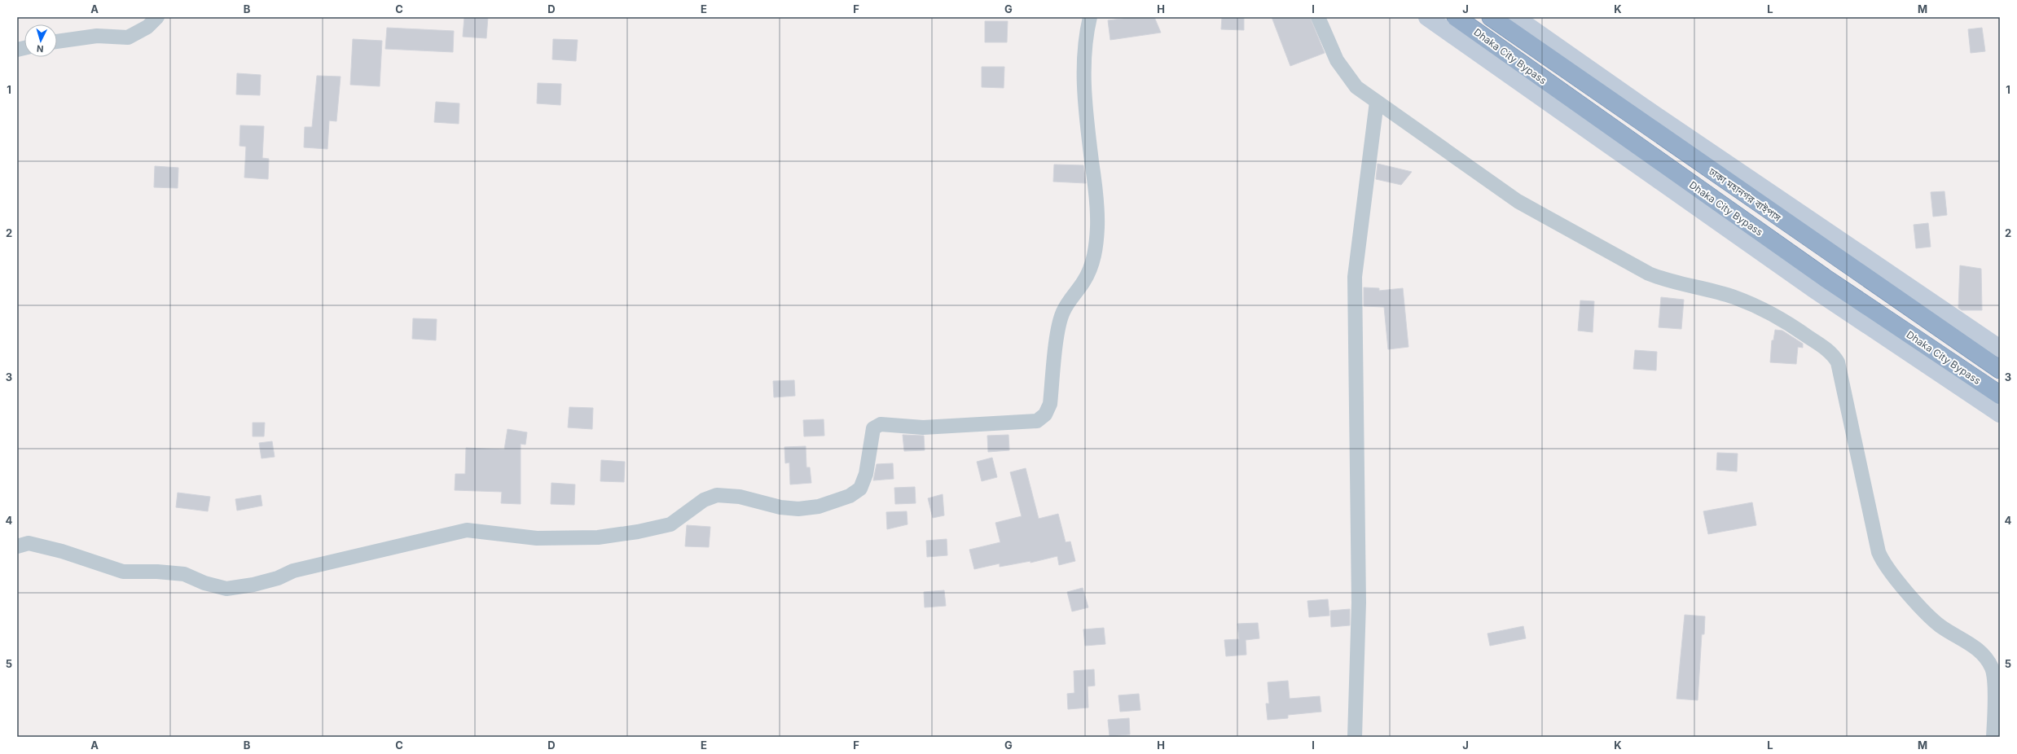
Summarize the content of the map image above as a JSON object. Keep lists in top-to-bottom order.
{
  "streets": {
    "highway": ["Dhaka City Bypass", "ঢাকা মহানগর বাইপাস"]
  },
  "north": "bottom",
  "grid": {
    "columns": [
      "A",
      "B",
      "C",
      "D",
      "E",
      "F",
      "G",
      "H",
      "I",
      "J",
      "K",
      "L",
      "M"
    ],
    "rows": [
      "1",
      "2",
      "3",
      "4",
      "5"
    ]
  }
}
